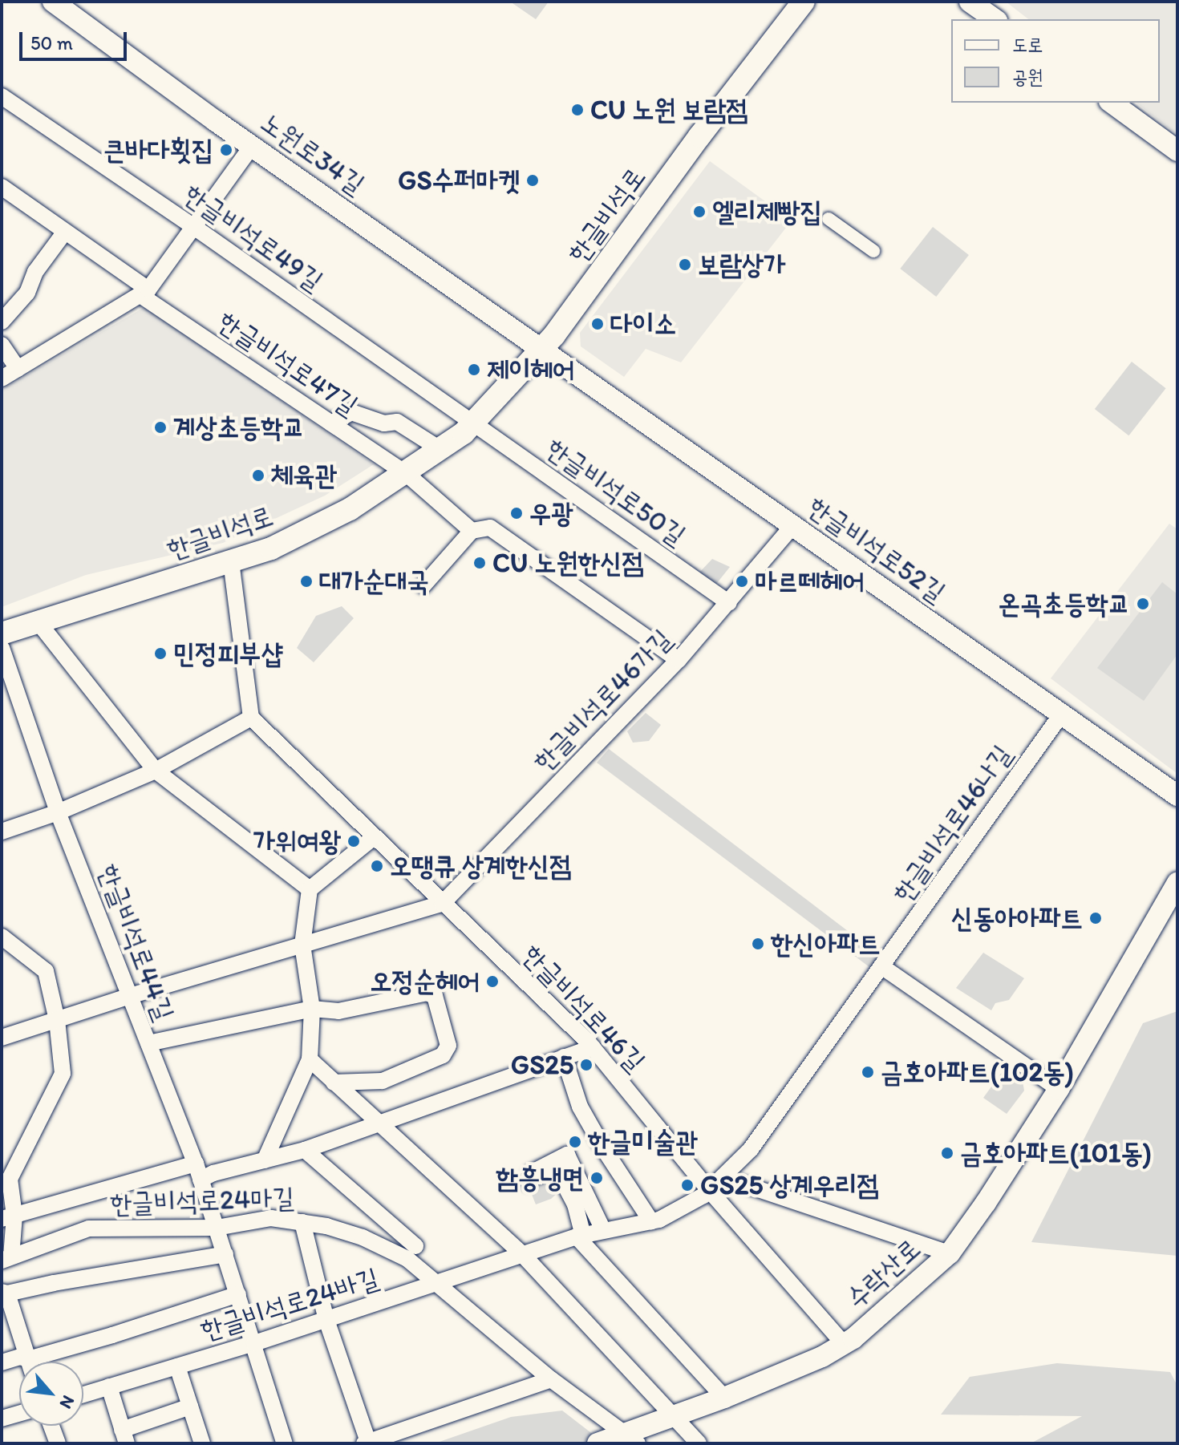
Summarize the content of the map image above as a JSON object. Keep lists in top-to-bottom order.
{
  "streets": {
    "main road": ["한글비석로"],
    "street": [
      "노원로34길",
      "한글비석로49길",
      "한글비석로47길",
      "한글비석로50길",
      "한글비석로52길",
      "한글비석로46가길",
      "한글비석로46나길",
      "한글비석로44길",
      "한글비석로46길",
      "한글비석로24마길",
      "수락산로",
      "한글비석로24바길"
    ]
  },
  "crossings": [
    ["노원로34길", "한글비석로"],
    ["노원로34길", "한글비석로52길"],
    ["한글비석로", "한글비석로49길"],
    ["한글비석로", "한글비석로47길"],
    ["한글비석로", "한글비석로50길"],
    ["한글비석로", "한글비석로52길"],
    ["한글비석로49길", "한글비석로50길"],
    ["한글비석로50길", "한글비석로46가길"],
    ["한글비석로52길", "한글비석로46가길"],
    ["한글비석로52길", "한글비석로46나길"],
    ["한글비석로46가길", "한글비석로46길"],
    ["한글비석로46나길", "한글비석로46길"],
    ["한글비석로46나길", "한글비석로24바길"],
    ["한글비석로44길", "한글비석로24마길"],
    ["한글비석로44길", "한글비석로24바길"],
    ["한글비석로46길", "수락산로"],
    ["한글비석로46길", "한글비석로24바길"],
    ["한글비석로24마길", "수락산로"],
    ["한글비석로24마길", "한글비석로24바길"]
  ],
  "places": [
    "CU 노원 보람점",
    "큰바다횟집",
    "GS수퍼마켓",
    "엘리제빵집",
    "보람상가",
    "다이소",
    "제이헤어",
    "계상초등학교",
    "체육관",
    "우광",
    "CU 노원한신점",
    "대가순대국",
    "마르떼헤어",
    "온곡초등학교",
    "민정피부샵",
    "가위여왕",
    "오땡큐 상계한신점",
    "신동아아파트",
    "한신아파트",
    "오정순헤어",
    "GS25",
    "금호아파트(102동)",
    "한글미술관",
    "금호아파트(101동)",
    "함흥냉면",
    "GS25 상계우리점"
  ],
  "legend": ["도로", "공원"],
  "scale_bar": "50 m",
  "north": "bottom right"
}
